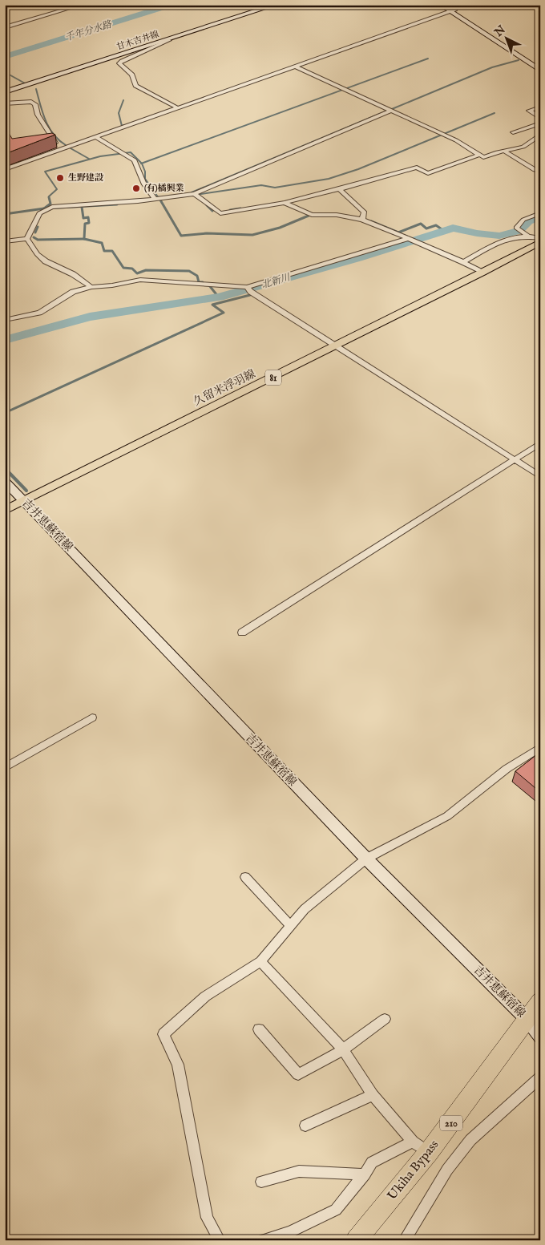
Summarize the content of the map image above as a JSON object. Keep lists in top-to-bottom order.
{
  "streets": {
    "highway": ["210", "Ukiha Bypass"],
    "main road": [
      "甘木吉井線",
      "81",
      "久留米浮羽線",
      "吉井恵蘇宿線"
    ]
  },
  "crossings": [
    ["久留米浮羽線", "吉井恵蘇宿線"],
    ["吉井恵蘇宿線", "Ukiha Bypass"]
  ],
  "water": ["千年分水路", "北新川"],
  "places": ["生野建設", "(有)橘興業"],
  "north": "top left"
}
